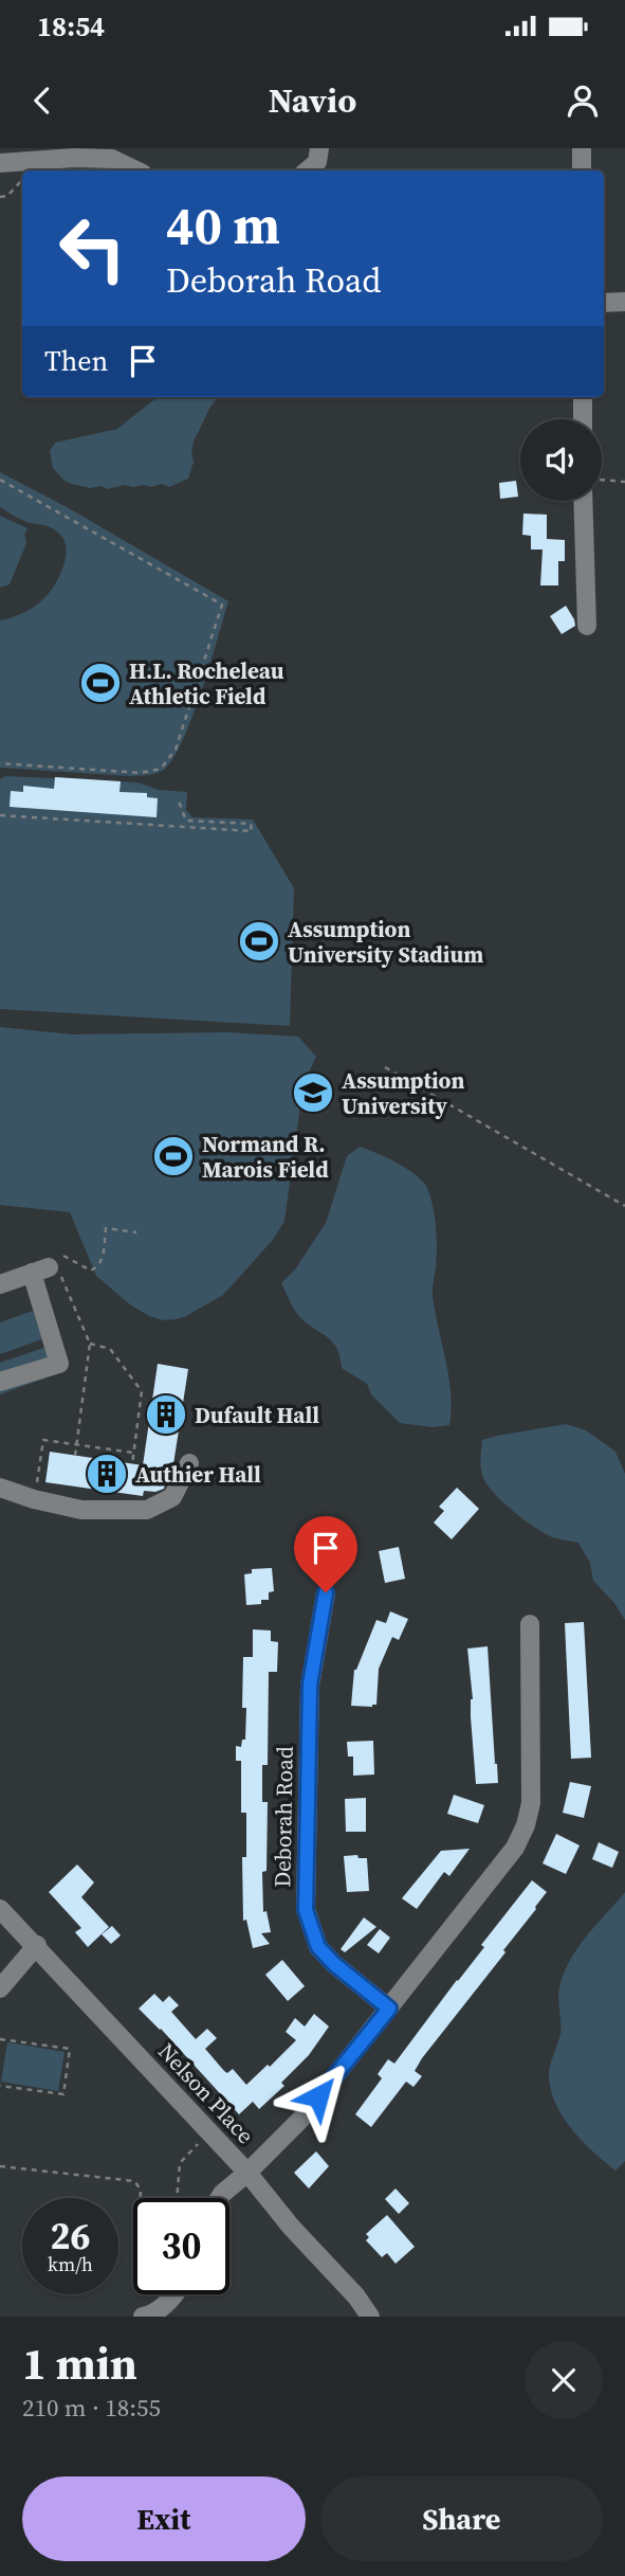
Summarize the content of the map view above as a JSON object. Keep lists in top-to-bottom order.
{
  "streets": {
    "street": ["Deborah Road", "Nelson Place"]
  },
  "places": {
    "sports": ["H.L. Rocheleau Athletic Field", "Assumption University Stadium", "Normand R. Marois Field"],
    "school or university": ["Assumption University"],
    "building": ["Dufault Hall", "Authier Hall"]
  },
  "page": {
    "status": "18:54",
    "header": "Navio",
    "turn": ["40 m", "Deborah Road"],
    "then": "Then",
    "speed": "26 km/h",
    "limit": "30",
    "heading": ["1 min", "210 m · 18:55"],
    "buttons": ["Exit", "Share"]
  }
}
